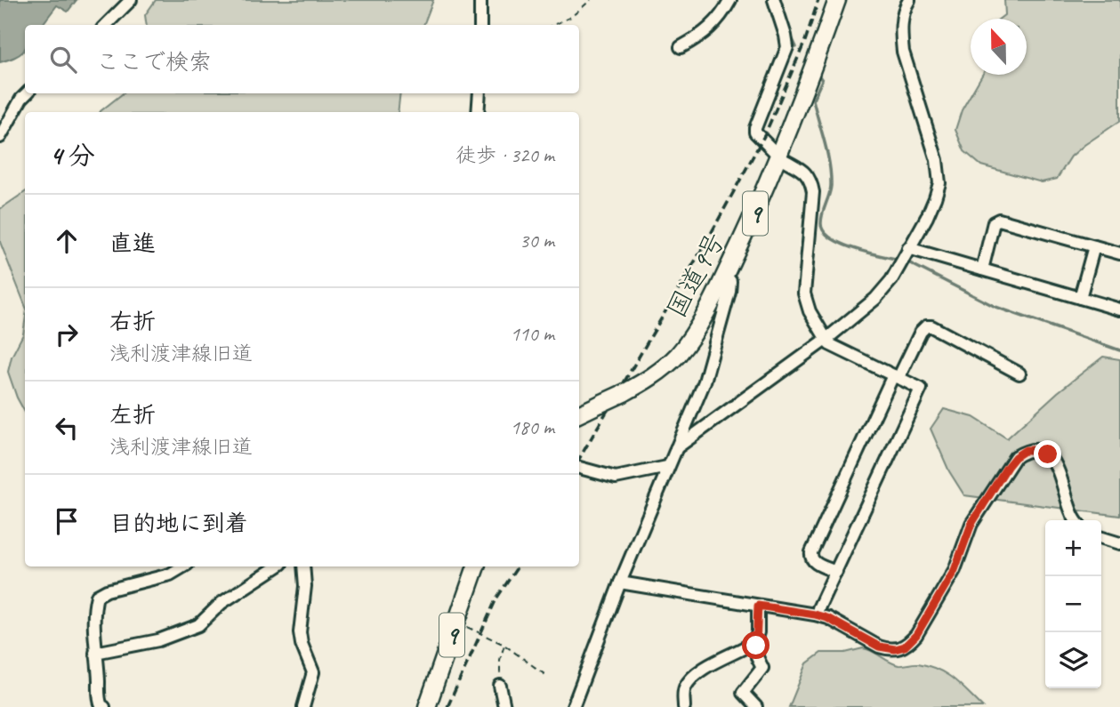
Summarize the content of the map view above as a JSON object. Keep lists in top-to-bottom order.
{
  "streets": {
    "highway": ["9", "国道9号"]
  },
  "north": "top",
  "page": {
    "search": "ここで検索",
    "heading": ["4 分", "徒歩 · 320 m"],
    "list": [
      ["直進", "30 m"],
      ["右折", "浅利渡津線旧道", "110 m"],
      ["左折", "浅利渡津線旧道", "180 m"],
      "目的地に到着"
    ],
    "map_buttons": ["+", "−"]
  }
}
